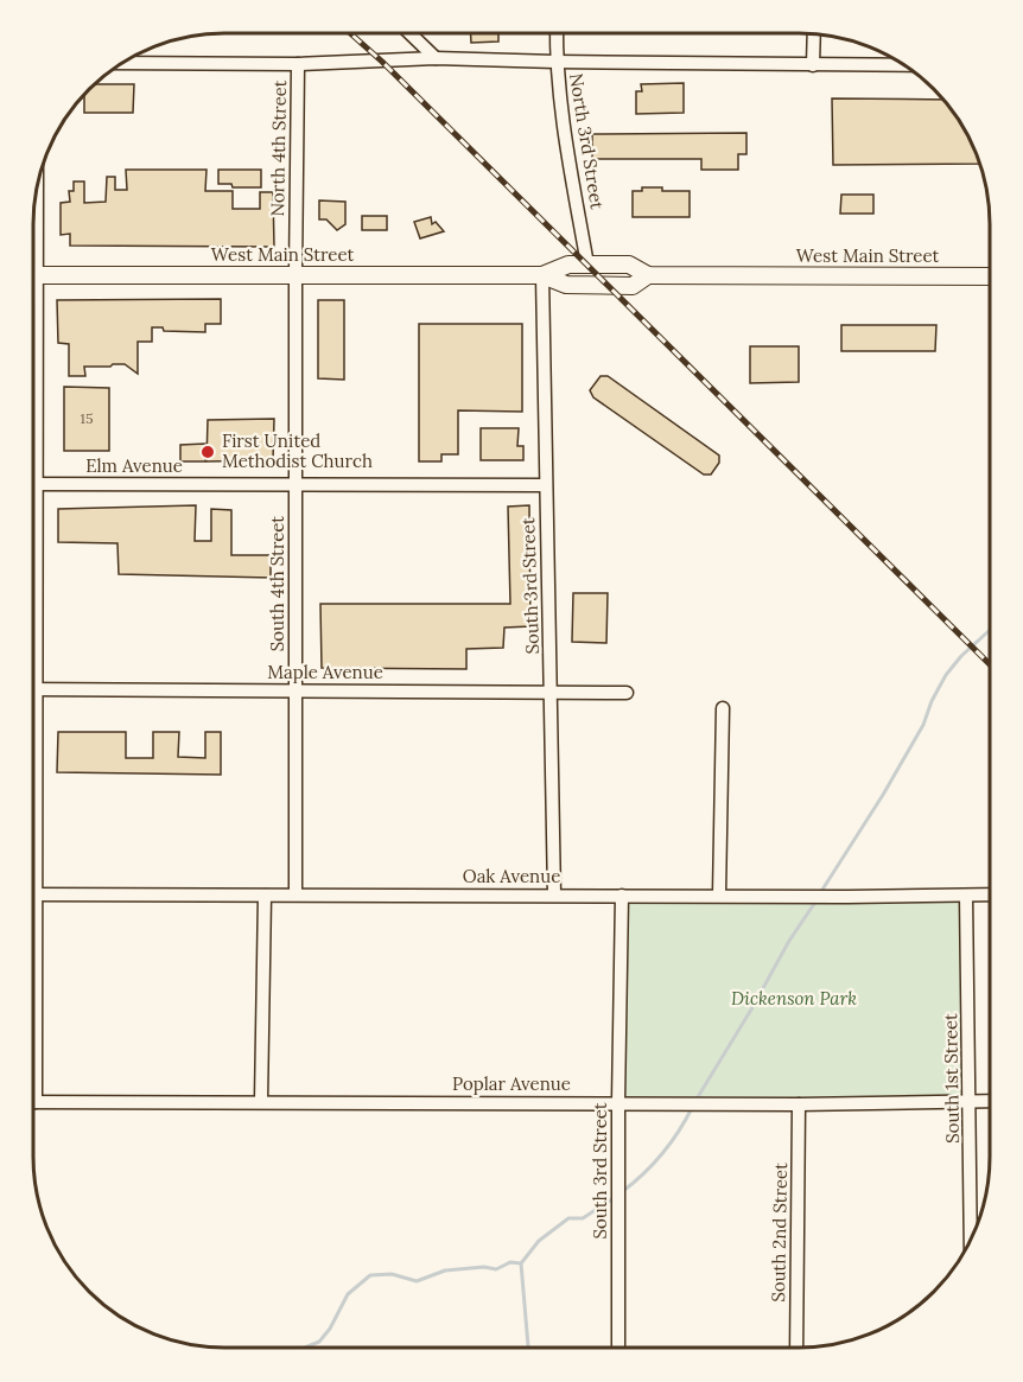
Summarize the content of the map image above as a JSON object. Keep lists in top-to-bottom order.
{
  "streets": {
    "main road": ["West Main Street"],
    "street": [
      "North 3rd Street",
      "North 4th Street",
      "Elm Avenue",
      "South 4th Street",
      "South 3rd Street",
      "Maple Avenue",
      "Oak Avenue",
      "South 1st Street",
      "Poplar Avenue",
      "South 2nd Street"
    ]
  },
  "crossings": [
    ["North 3rd Street", "West Main Street"],
    ["North 4th Street", "West Main Street"],
    ["North 4th Street", "South 4th Street"],
    ["West Main Street", "South 4th Street"],
    ["West Main Street", "South 3rd Street"],
    ["Elm Avenue", "South 4th Street"],
    ["Elm Avenue", "South 3rd Street"],
    ["South 4th Street", "Maple Avenue"],
    ["South 4th Street", "Oak Avenue"],
    ["South 3rd Street", "Maple Avenue"],
    ["South 3rd Street", "Oak Avenue"],
    ["South 3rd Street", "Poplar Avenue"],
    ["Oak Avenue", "South 1st Street"],
    ["South 1st Street", "Poplar Avenue"],
    ["Poplar Avenue", "South 2nd Street"]
  ],
  "parks": ["Dickenson Park"],
  "places": ["First United Methodist Church"],
  "house_numbers": ["15"]
}
